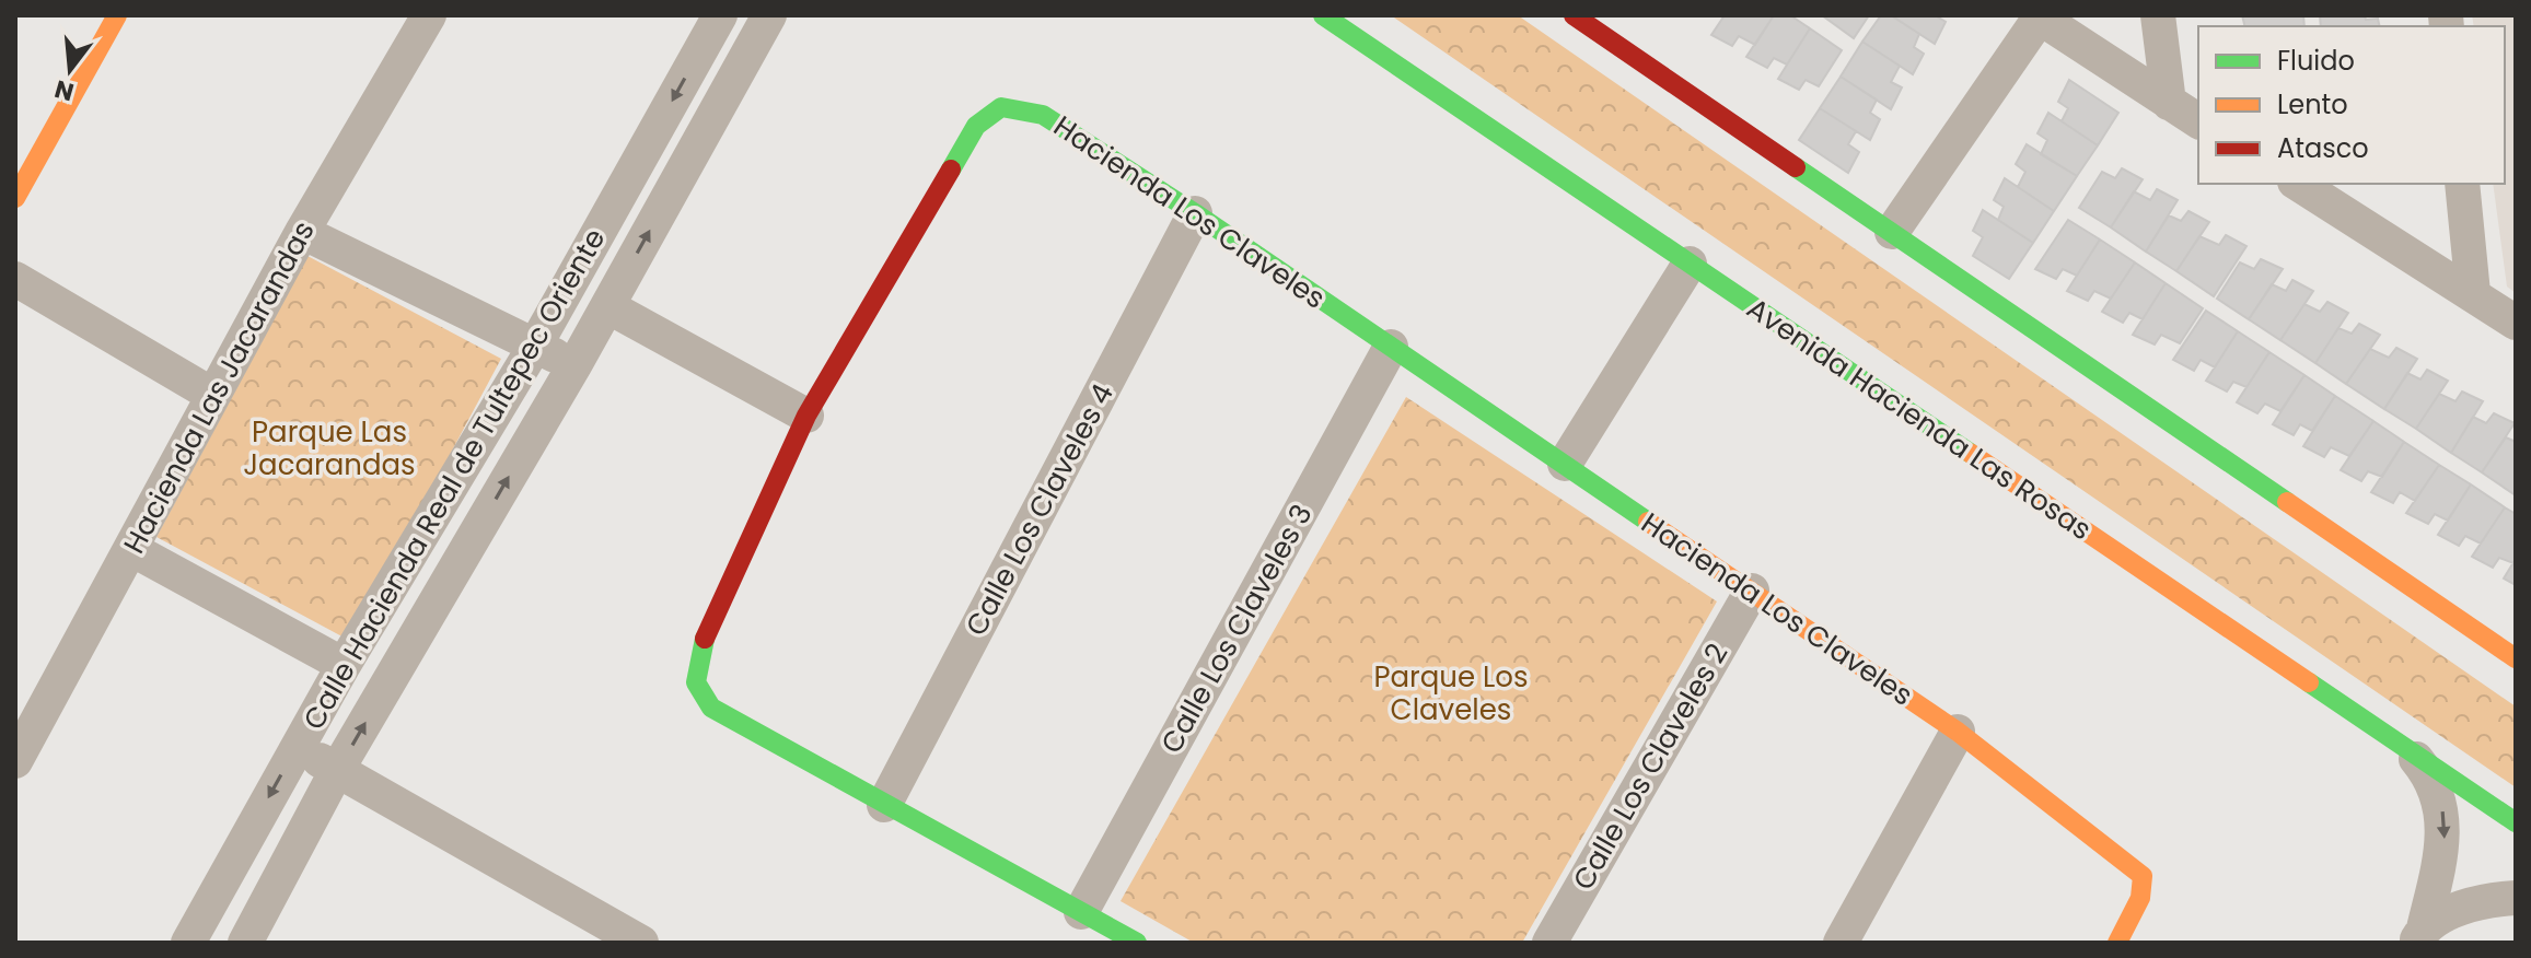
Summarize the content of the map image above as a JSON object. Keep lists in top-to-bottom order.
{
  "streets": {
    "street": [
      "Hacienda Los Claveles",
      "Hacienda Las Jacarandas",
      "Avenida Hacienda Las Rosas",
      "Calle Hacienda Real de Tultepec Oriente",
      "Calle Los Claveles 4",
      "Calle Los Claveles 3",
      "Calle Los Claveles 2"
    ]
  },
  "crossings": [
    ["Hacienda Los Claveles", "Calle Los Claveles 4"],
    ["Hacienda Los Claveles", "Calle Los Claveles 3"],
    ["Hacienda Los Claveles", "Calle Los Claveles 2"],
    ["Hacienda Las Jacarandas", "Calle Hacienda Real de Tultepec Oriente"]
  ],
  "parks": ["Parque Las Jacarandas", "Parque Los Claveles"],
  "legend": ["Fluido", "Lento", "Atasco"],
  "north": "bottom"
}
